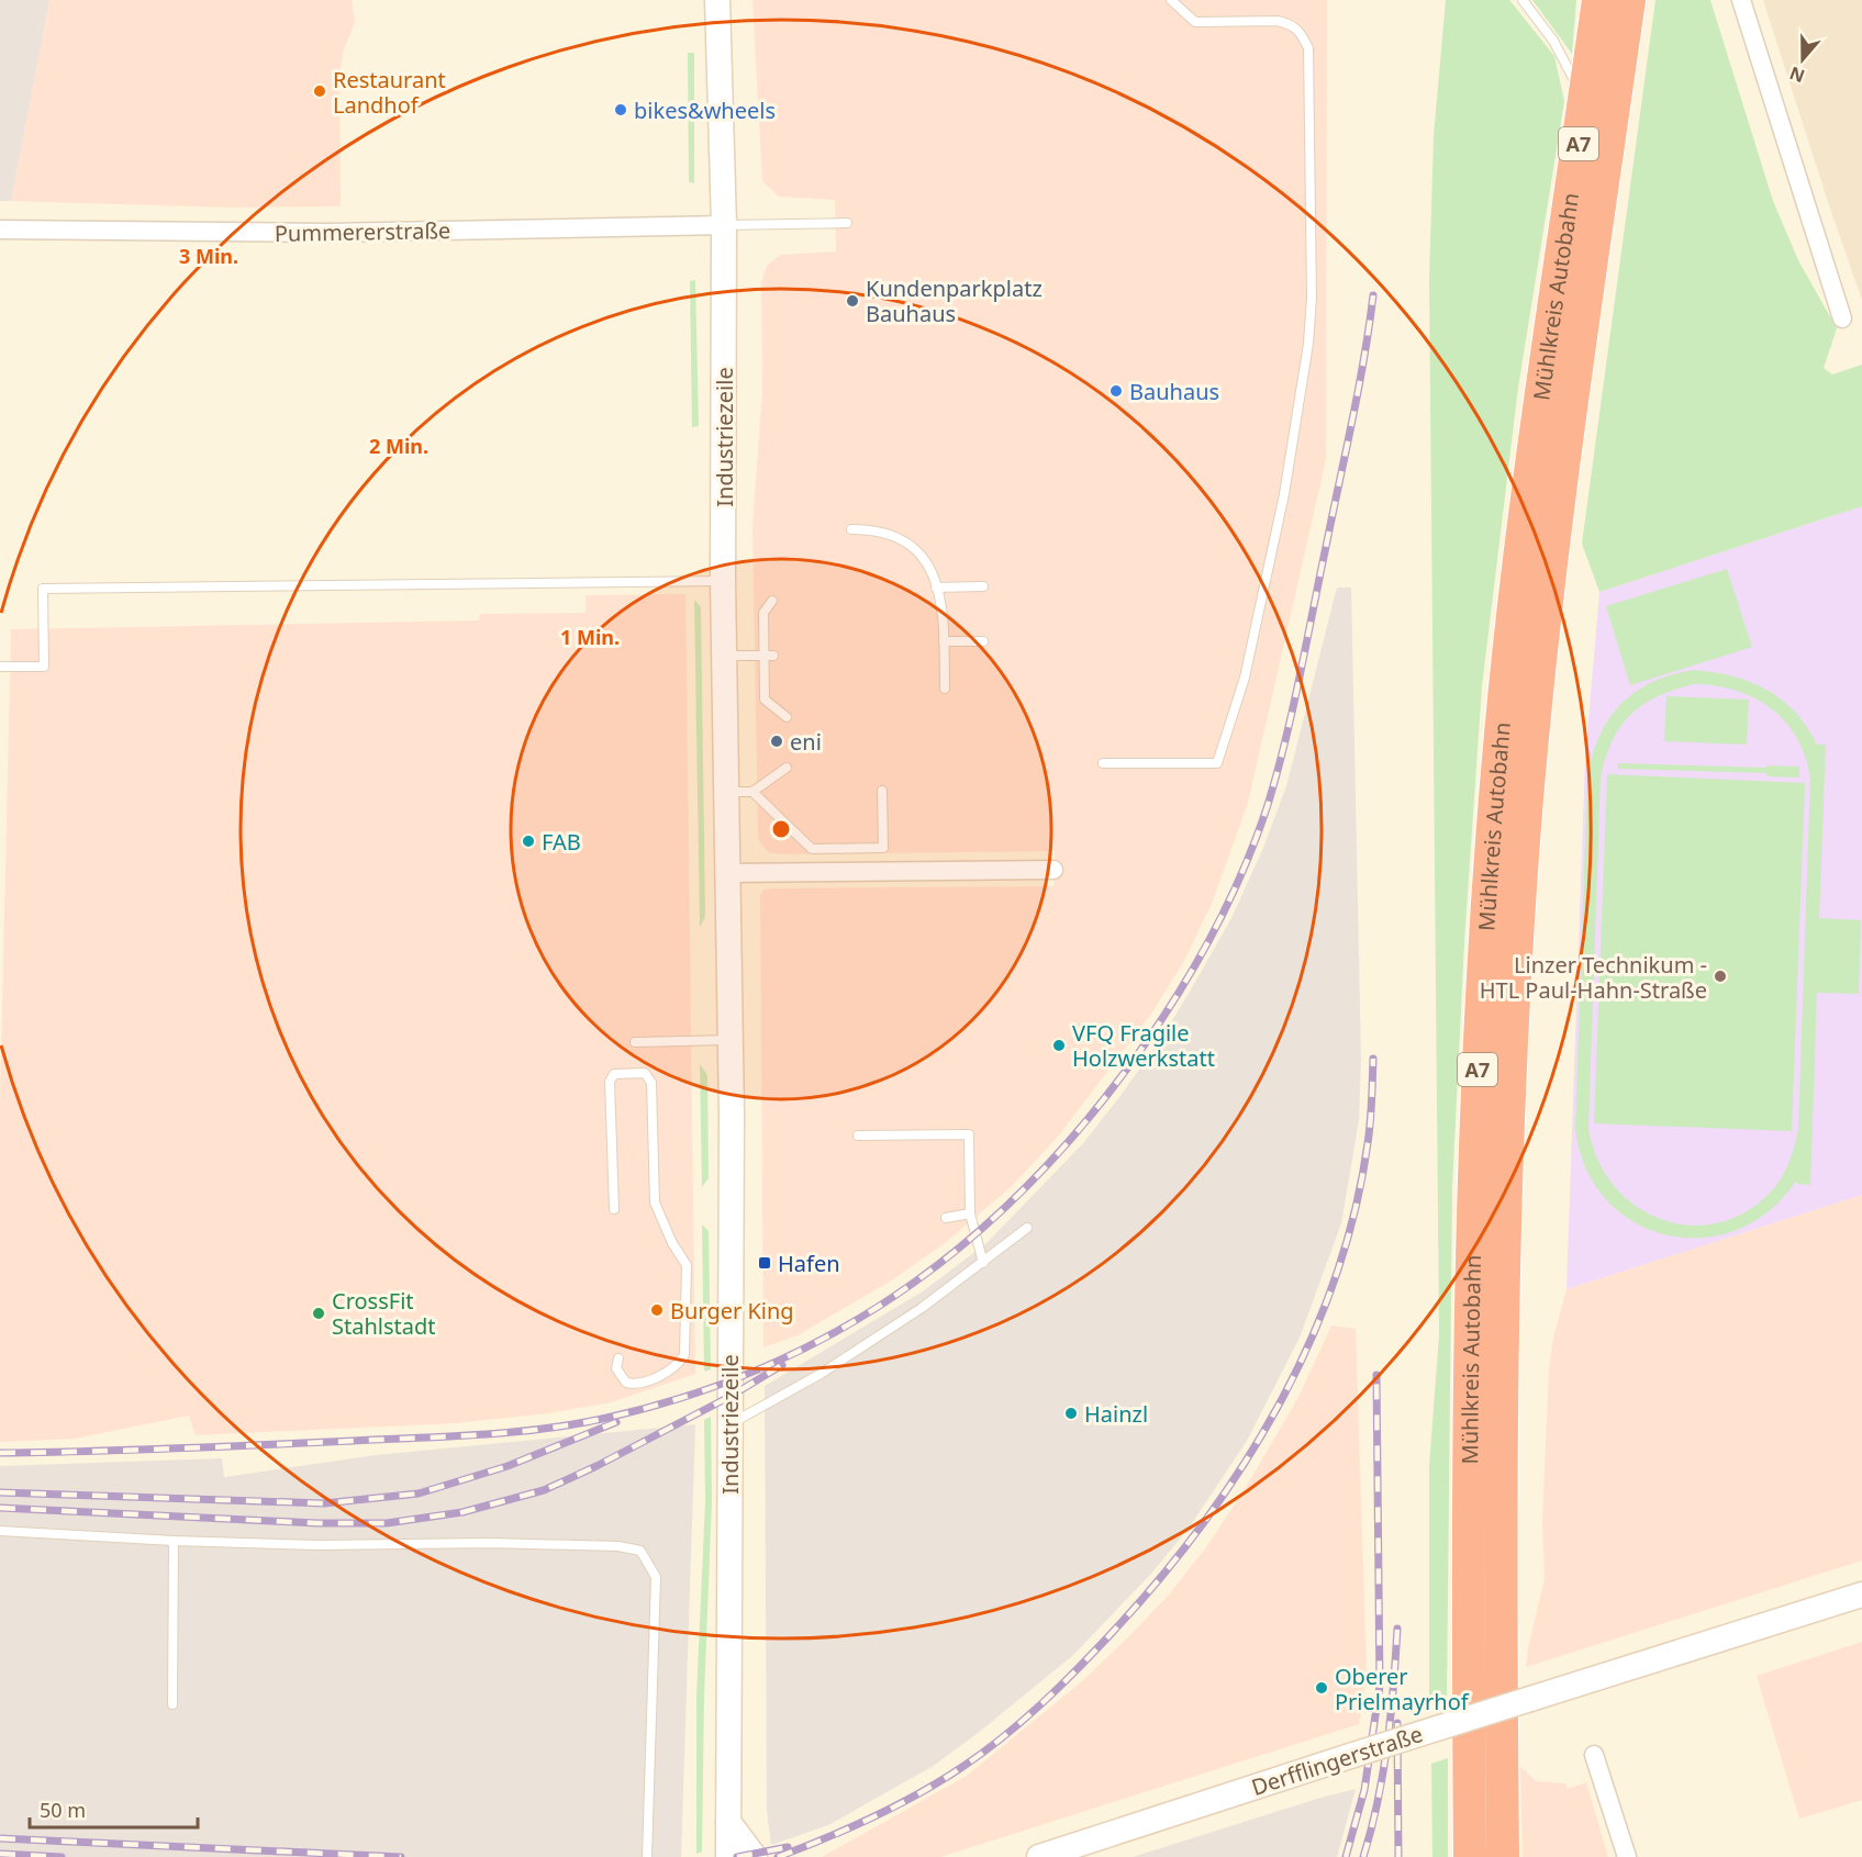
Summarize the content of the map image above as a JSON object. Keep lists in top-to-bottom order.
{
  "streets": {
    "highway": ["A7", "Mühlkreis Autobahn"],
    "main road": ["Industriezeile", "Derfflingerstraße"],
    "street": ["Pummererstraße"]
  },
  "crossings": [
    ["Pummererstraße", "Industriezeile"]
  ],
  "places": {
    "other": [
      "Restaurant Landhof",
      "bikes&wheels",
      "Kundenparkplatz Bauhaus",
      "Bauhaus",
      "eni",
      "FAB",
      "Linzer Technikum - HTL Paul-Hahn-Straße",
      "VFQ Fragile Holzwerkstatt",
      "Burger King",
      "CrossFit Stahlstadt",
      "Hainzl",
      "Oberer Prielmayrhof"
    ],
    "transit": ["Hafen"]
  },
  "scale_bar": "50 m",
  "north": "bottom",
  "rings": ["3 Min.", "2 Min.", "1 Min."]
}
